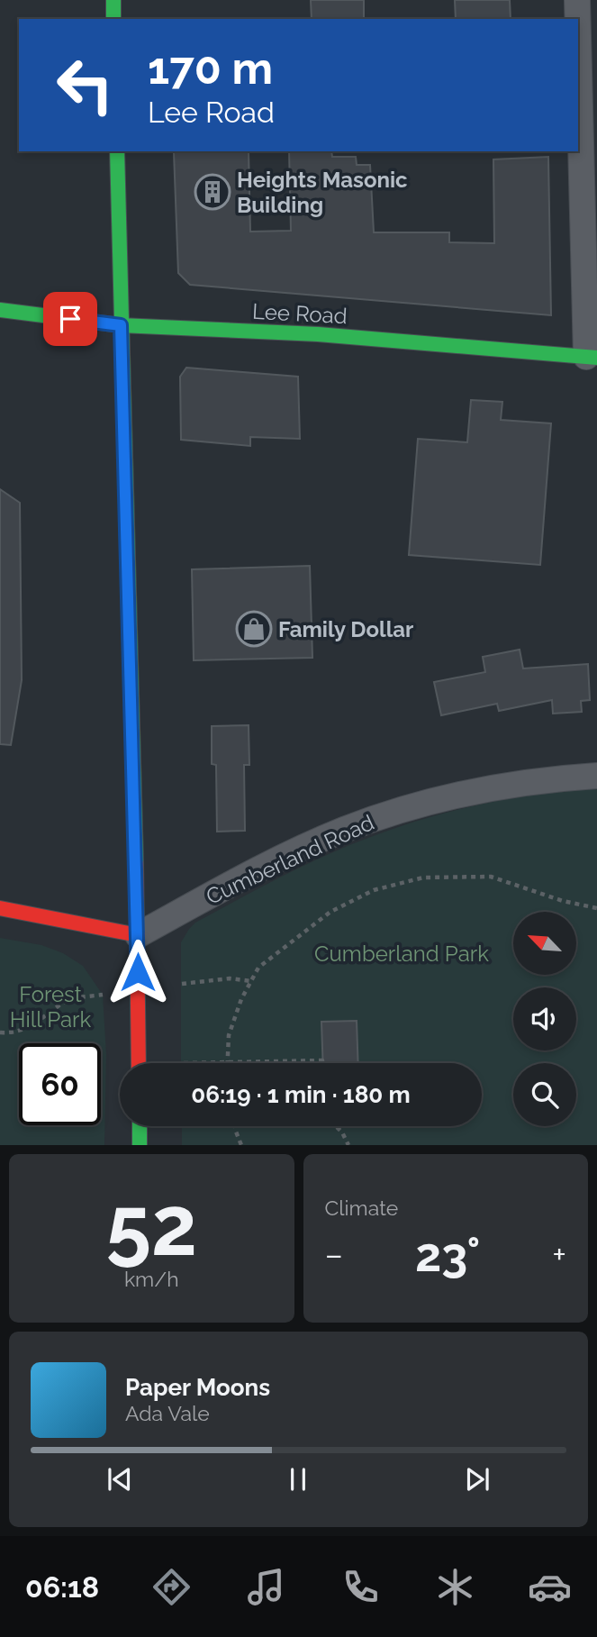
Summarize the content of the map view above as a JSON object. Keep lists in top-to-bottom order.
{
  "streets": {
    "main road": ["Lee Road"],
    "street": ["Cumberland Road"]
  },
  "parks": ["Cumberland Park", "Forest Hill Park"],
  "places": {
    "building": ["Heights Masonic Building"],
    "shop": ["Family Dollar"]
  },
  "north": "top left",
  "page": {
    "turn": ["170 m", "Lee Road"],
    "limit": "60",
    "trip": "06:19 · 1 min · 180 m",
    "tile": [
      ["52", "km/h"],
      "Climate"
    ],
    "heat": ["−", "23°", "+"],
    "song": ["Paper Moons", "Ada Vale"],
    "tabs": "06:18"
  }
}
